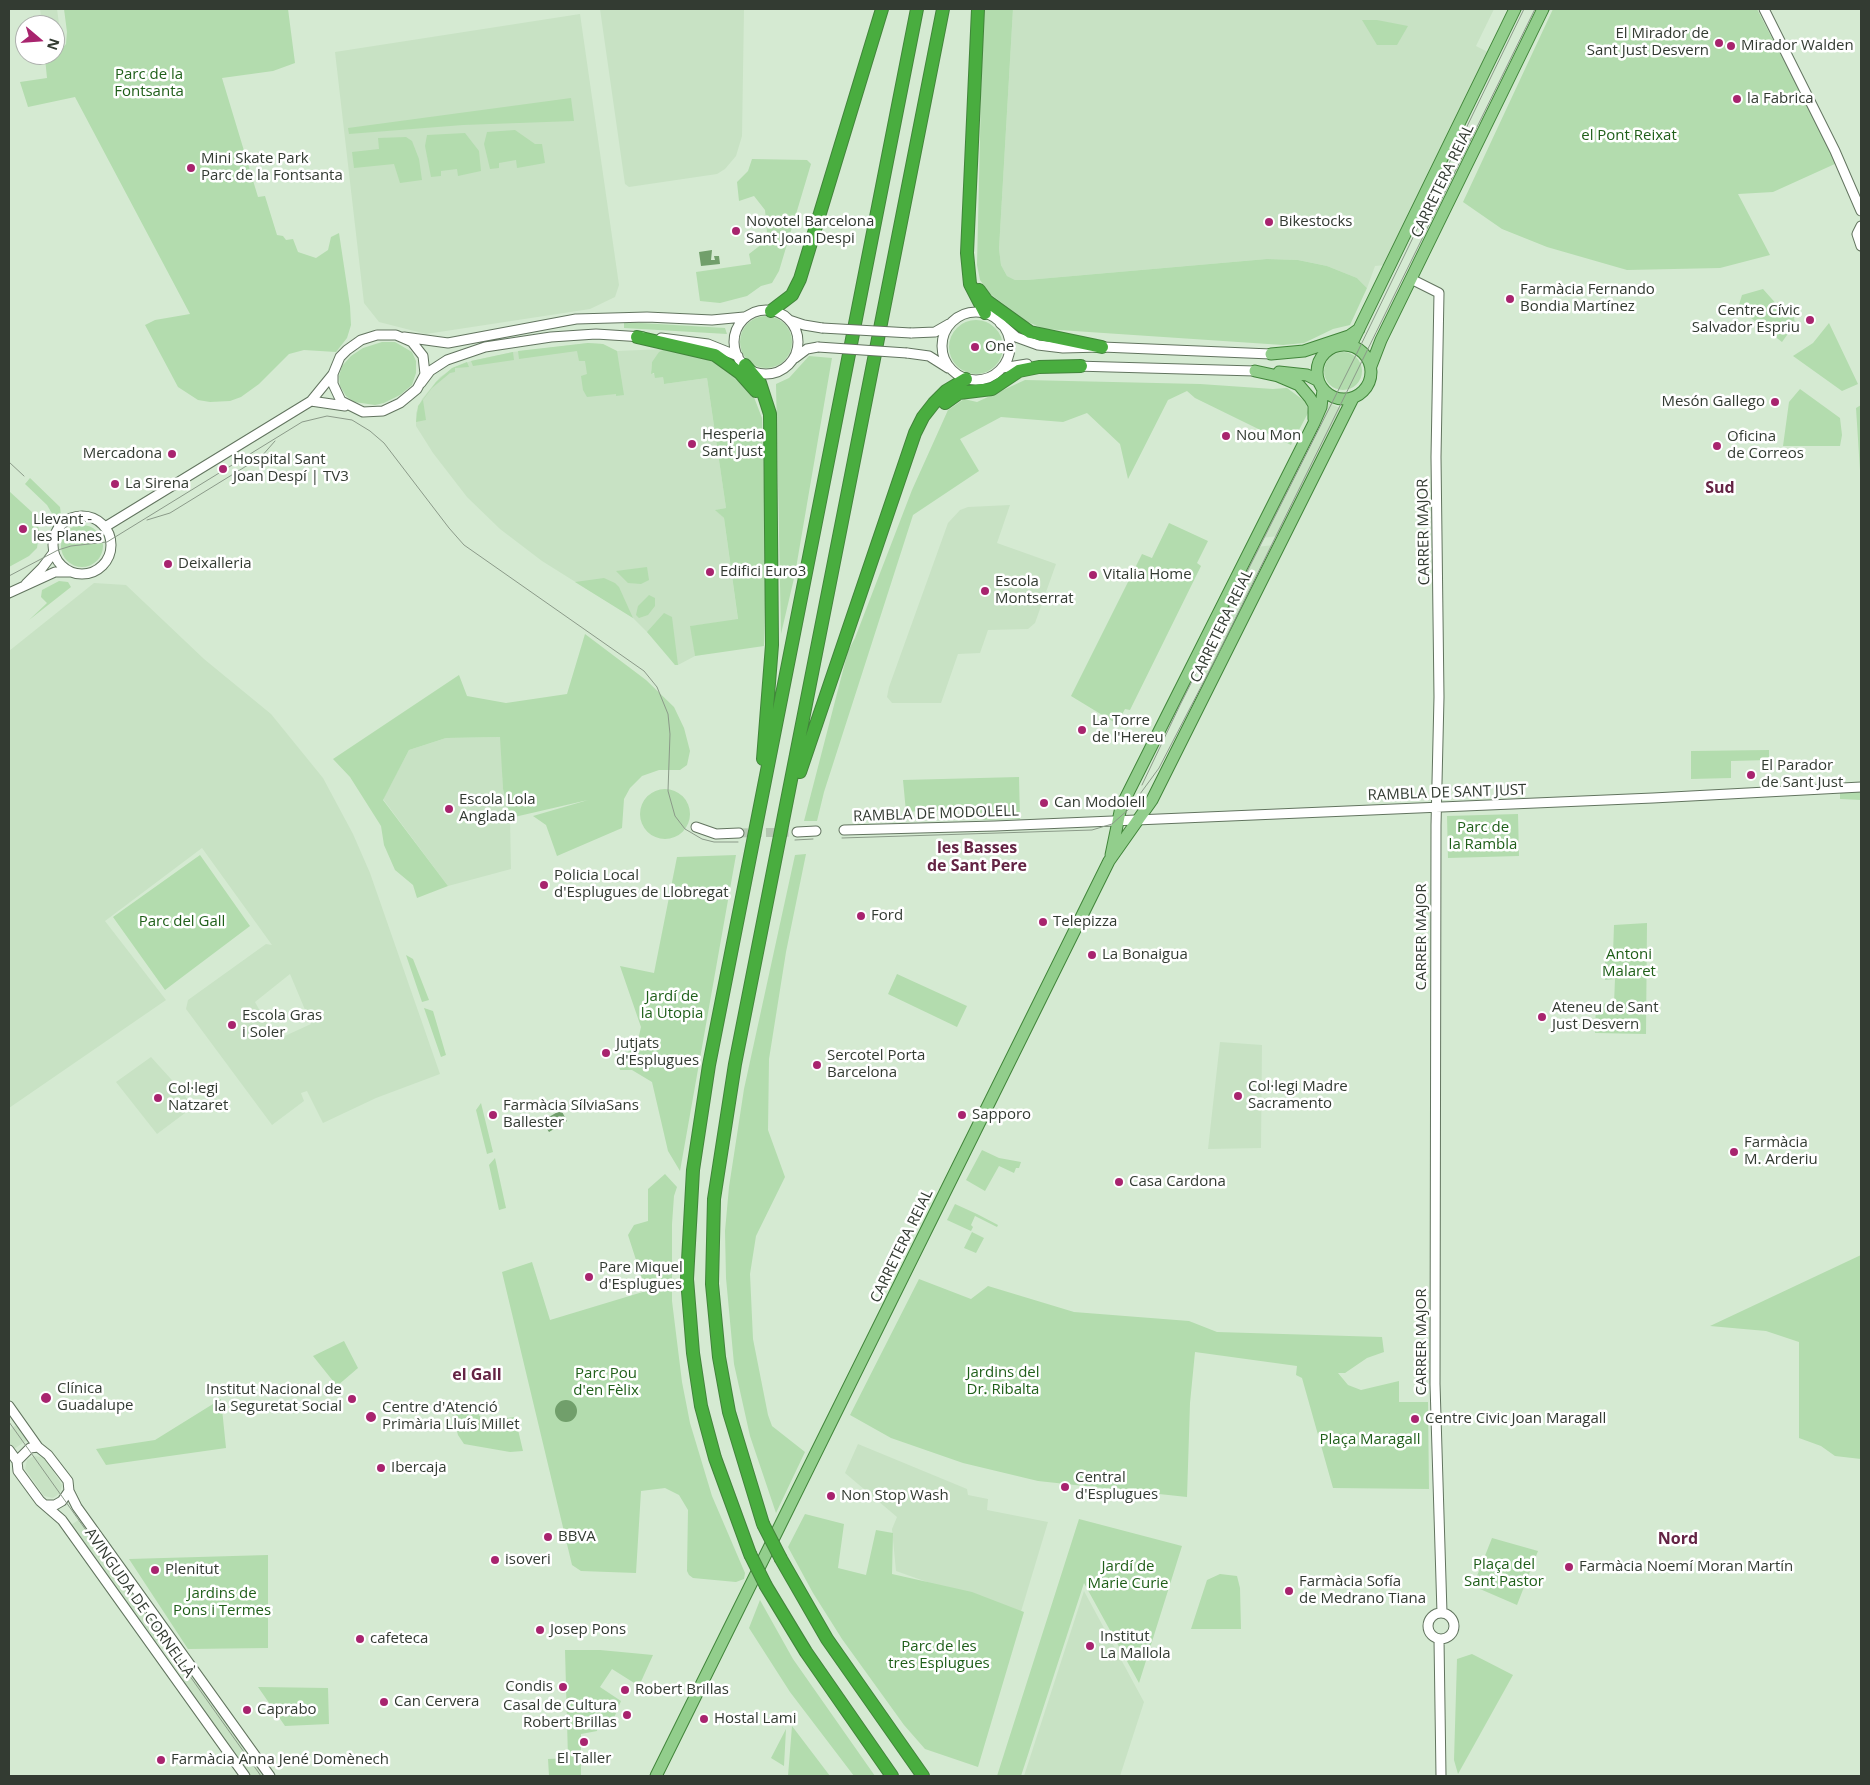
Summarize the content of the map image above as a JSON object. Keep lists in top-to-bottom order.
{
  "streets": {
    "main road": ["CARRETERA REIAL"],
    "street": [
      "CARRER MAJOR",
      "RAMBLA DE SANT JUST",
      "RAMBLA DE MODOLELL",
      "AVINGUDA DE CORNELLÀ"
    ]
  },
  "crossings": [
    ["CARRETERA REIAL", "CARRER MAJOR"],
    ["CARRETERA REIAL", "RAMBLA DE SANT JUST"],
    ["CARRETERA REIAL", "RAMBLA DE MODOLELL"],
    ["CARRER MAJOR", "RAMBLA DE SANT JUST"],
    ["RAMBLA DE SANT JUST", "RAMBLA DE MODOLELL"]
  ],
  "districts": [
    "Sud",
    "les Basses de Sant Pere",
    "el Gall",
    "Nord"
  ],
  "parks": [
    "Parc de la Fontsanta",
    "el Pont Reixat",
    "Parc de la Rambla",
    "Parc del Gall",
    "Antoni Malaret",
    "Jardí de la Utopia",
    "Jardins del Dr. Ribalta",
    "Parc Pou d'en Fèlix",
    "Plaça Maragall",
    "Plaça del Sant Pastor",
    "Jardí de Marie Curie",
    "Jardins de Pons i Termes",
    "Parc de les tres Esplugues"
  ],
  "places": [
    "El Mirador de Sant Just Desvern",
    "Mirador Walden",
    "la Fabrica",
    "Mini Skate Park Parc de la Fontsanta",
    "Bikestocks",
    "Novotel Barcelona Sant Joan Despi",
    "Farmàcia Fernando Bondia Martínez",
    "Centre Cívic Salvador Espriu",
    "One",
    "Mesón Gallego",
    "Nou Mon",
    "Hesperia Sant Just",
    "Oficina de Correos",
    "Mercadona",
    "Hospital Sant Joan Despí | TV3",
    "La Sirena",
    "Llevant - les Planes",
    "Deixalleria",
    "Edifici Euro3",
    "Vitalia Home",
    "Escola Montserrat",
    "La Torre de l'Hereu",
    "El Parador de Sant Just",
    "Can Modolell",
    "Escola Lola Anglada",
    "Policia Local d'Esplugues de Llobregat",
    "Ford",
    "Telepizza",
    "La Bonaigua",
    "Ateneu de Sant Just Desvern",
    "Escola Gras i Soler",
    "Jutjats d'Esplugues",
    "Sercotel Porta Barcelona",
    "Col·legi Madre Sacramento",
    "Col·legi Natzaret",
    "Farmàcia SílviaSans Ballester",
    "Sapporo",
    "Farmàcia M. Arderiu",
    "Casa Cardona",
    "Pare Miquel d'Esplugues",
    "Clínica Guadalupe",
    "Institut Nacional de la Seguretat Social",
    "Centre d'Atenció Primària Lluís Millet",
    "Centre Civic Joan Maragall",
    "Ibercaja",
    "Central d'Esplugues",
    "Non Stop Wash",
    "BBVA",
    "isoveri",
    "Farmàcia Noemí Moran Martín",
    "Plenitut",
    "Farmàcia Sofía de Medrano Tiana",
    "Josep Pons",
    "cafeteca",
    "Institut La Mallola",
    "Condis",
    "Robert Brillas",
    "Can Cervera",
    "Caprabo",
    "Casal de Cultura Robert Brillas",
    "Hostal Lami",
    "El Taller",
    "Farmàcia Anna Jené Domènech"
  ],
  "north": "right"
}
